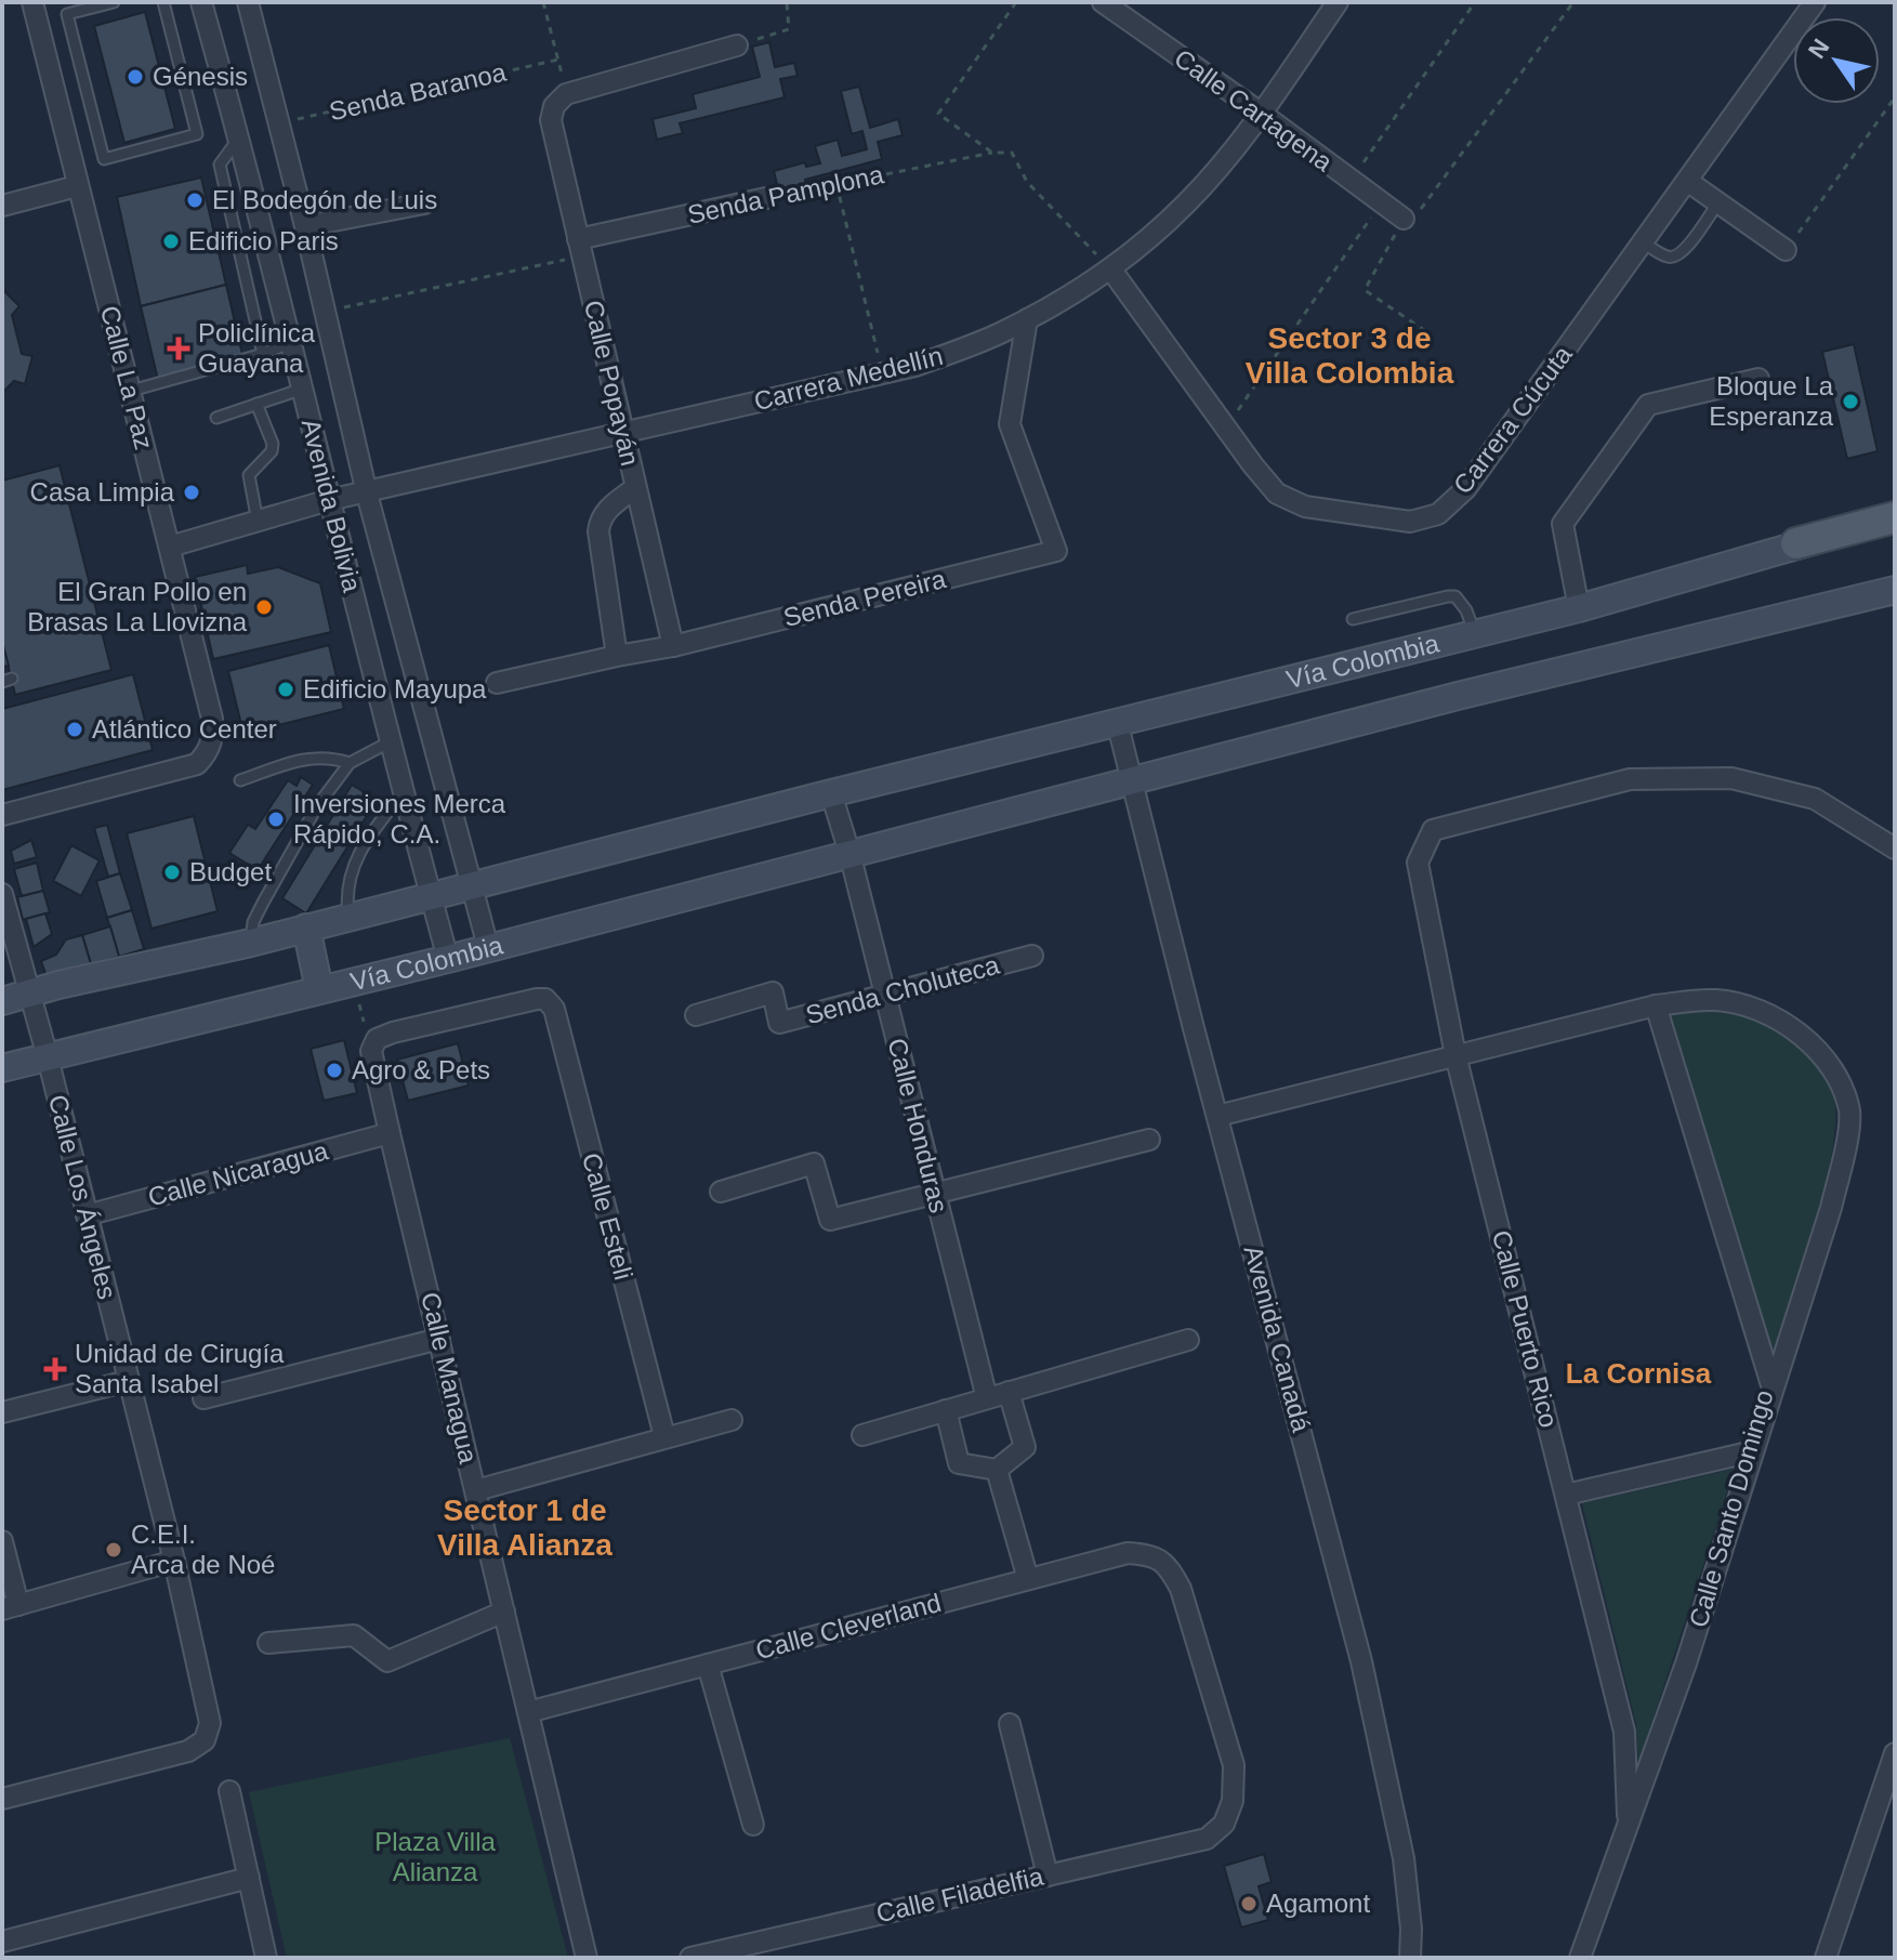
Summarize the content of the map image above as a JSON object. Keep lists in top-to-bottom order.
{
  "streets": {
    "main road": ["Vía Colombia"],
    "street": [
      "Calle Cartagena",
      "Senda Pamplona",
      "Calle La Paz",
      "Carrera Medellín",
      "Calle Popayán",
      "Carrera Cúcuta",
      "Avenida Bolivia",
      "Senda Pereira",
      "Senda Choluteca",
      "Calle Honduras",
      "Calle Nicaragua",
      "Calle Los Ángeles",
      "Calle Esteli",
      "Calle Puerto Rico",
      "Avenida Canadá",
      "Calle Managua",
      "Calle Santo Domingo",
      "Calle Cleverland",
      "Calle Filadelfia"
    ],
    "path": ["Senda Baranoa"]
  },
  "crossings": [
    ["Senda Baranoa", "Avenida Bolivia"],
    ["Calle Cartagena", "Carrera Medellín"],
    ["Senda Pamplona", "Calle Popayán"],
    ["Calle La Paz", "Carrera Medellín"],
    ["Carrera Medellín", "Calle Popayán"],
    ["Carrera Medellín", "Carrera Cúcuta"],
    ["Carrera Medellín", "Avenida Bolivia"],
    ["Carrera Medellín", "Senda Pereira"],
    ["Calle Popayán", "Senda Pereira"],
    ["Avenida Bolivia", "Vía Colombia"],
    ["Vía Colombia", "Calle Honduras"],
    ["Vía Colombia", "Calle Los Ángeles"],
    ["Vía Colombia", "Avenida Canadá"],
    ["Senda Choluteca", "Calle Honduras"],
    ["Calle Nicaragua", "Calle Los Ángeles"],
    ["Calle Nicaragua", "Calle Managua"],
    ["Calle Esteli", "Calle Managua"],
    ["Calle Puerto Rico", "Calle Santo Domingo"],
    ["Calle Managua", "Calle Cleverland"],
    ["Calle Cleverland", "Calle Filadelfia"]
  ],
  "districts": ["Sector 3 de Villa Colombia", "La Cornisa", "Sector 1 de Villa Alianza"],
  "parks": ["Plaza Villa Alianza"],
  "places": {
    "other": [
      "Génesis",
      "El Bodegón de Luis",
      "Edificio Paris",
      "Bloque La Esperanza",
      "Casa Limpia",
      "El Gran Pollo en Brasas La Llovizna",
      "Edificio Mayupa",
      "Atlántico Center",
      "Inversiones Merca Rápido, C.A.",
      "Budget",
      "Agro & Pets",
      "C.E.I. Arca de Noé",
      "Agamont"
    ],
    "health": ["Policlínica Guayana", "Unidad de Cirugía Santa Isabel"]
  },
  "north": "top left"
}
